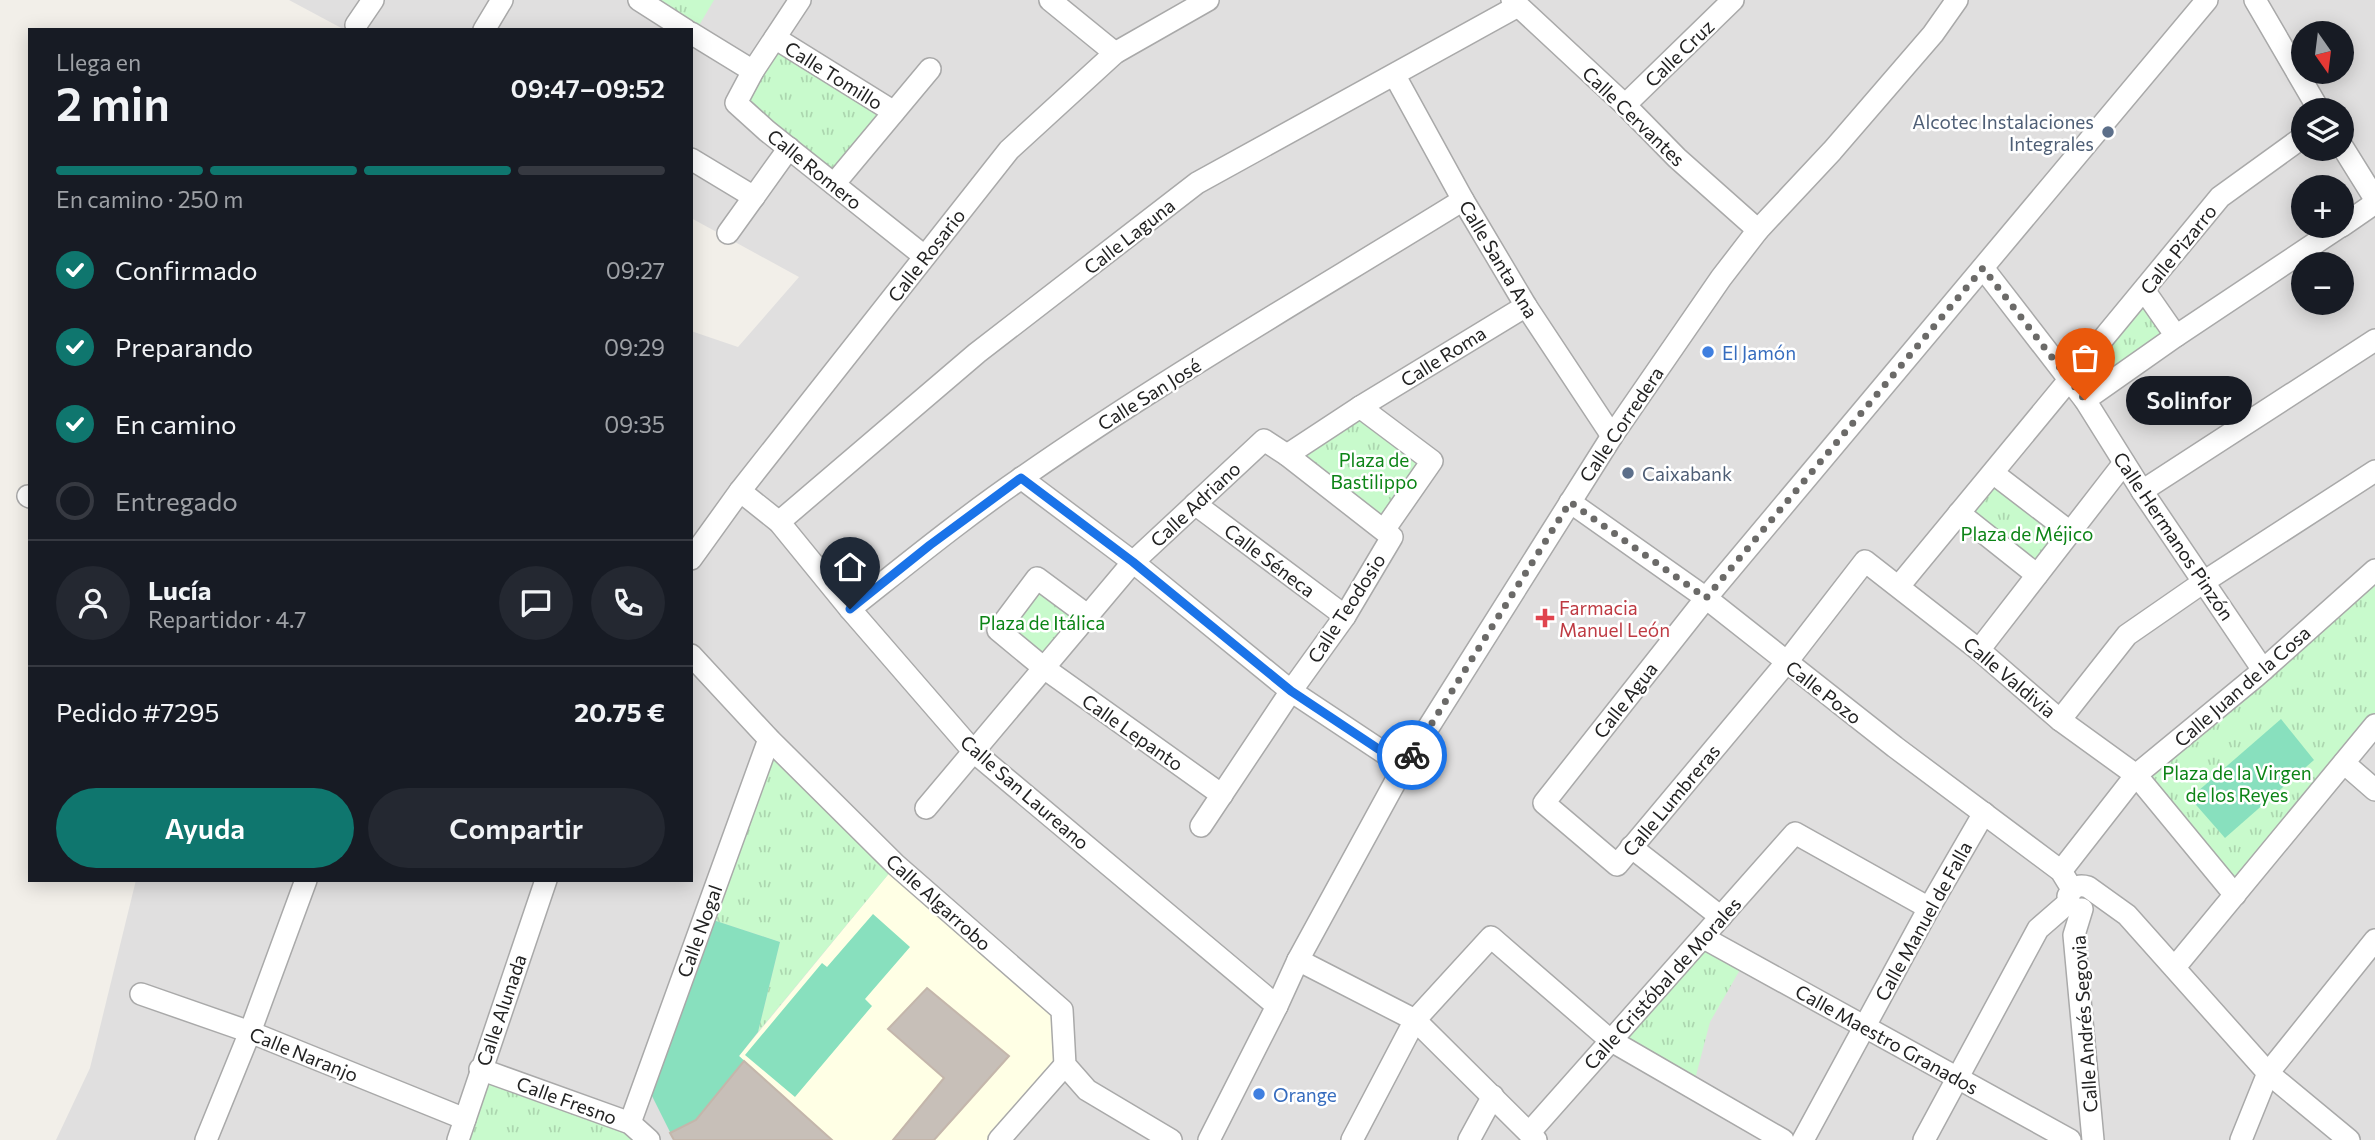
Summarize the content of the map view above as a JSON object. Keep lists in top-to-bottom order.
{
  "streets": {
    "street": [
      "Calle Cruz",
      "Calle Tomillo",
      "Calle Cervantes",
      "Calle Romero",
      "Calle Laguna",
      "Calle Pizarro",
      "Calle Rosario",
      "Calle Santa Ana",
      "Calle Roma",
      "Calle San José",
      "Calle Corredera",
      "Calle Adriano",
      "Calle Hermanos Pinzón",
      "Calle Séneca",
      "Calle Teodosio",
      "Calle Valdivia",
      "Calle Juan de la Cosa",
      "Calle Pozo",
      "Calle Agua",
      "Calle Lepanto",
      "Calle San Laureano",
      "Calle Lumbreras",
      "Calle Algarrobo",
      "Calle Manuel de Falla",
      "Calle Nogal",
      "Calle Cristóbal de Morales",
      "Calle Alunada",
      "Calle Andrés Segovia",
      "Calle Maestro Granados",
      "Calle Naranjo",
      "Calle Fresno"
    ]
  },
  "crossings": [
    ["Calle Cruz", "Calle Cervantes"],
    ["Calle Cervantes", "Calle Laguna"],
    ["Calle Cervantes", "Calle Corredera"],
    ["Calle Romero", "Calle Rosario"],
    ["Calle Laguna", "Calle Santa Ana"],
    ["Calle Laguna", "Calle San Laureano"],
    ["Calle Pizarro", "Calle Hermanos Pinzón"],
    ["Calle Pizarro", "Calle Valdivia"],
    ["Calle Rosario", "Calle San Laureano"],
    ["Calle Santa Ana", "Calle Roma"],
    ["Calle Santa Ana", "Calle San José"],
    ["Calle Santa Ana", "Calle Corredera"],
    ["Calle San José", "Calle San Laureano"],
    ["Calle Corredera", "Calle Pozo"],
    ["Calle Corredera", "Calle San Laureano"],
    ["Calle Adriano", "Calle Séneca"],
    ["Calle Adriano", "Calle Lepanto"],
    ["Calle Adriano", "Calle San Laureano"],
    ["Calle Hermanos Pinzón", "Calle Juan de la Cosa"],
    ["Calle Hermanos Pinzón", "Calle Agua"],
    ["Calle Séneca", "Calle Teodosio"],
    ["Calle Teodosio", "Calle Lepanto"],
    ["Calle Valdivia", "Calle Juan de la Cosa"],
    ["Calle Valdivia", "Calle Pozo"],
    ["Calle Valdivia", "Calle Lumbreras"],
    ["Calle Juan de la Cosa", "Calle Pozo"],
    ["Calle Juan de la Cosa", "Calle Andrés Segovia"],
    ["Calle Juan de la Cosa", "Calle Maestro Granados"],
    ["Calle Pozo", "Calle Agua"],
    ["Calle Pozo", "Calle Lumbreras"],
    ["Calle Pozo", "Calle Manuel de Falla"],
    ["Calle Pozo", "Calle Andrés Segovia"],
    ["Calle Agua", "Calle Lumbreras"],
    ["Calle Algarrobo", "Calle Nogal"],
    ["Calle Manuel de Falla", "Calle Cristóbal de Morales"],
    ["Calle Manuel de Falla", "Calle Maestro Granados"],
    ["Calle Nogal", "Calle Fresno"],
    ["Calle Cristóbal de Morales", "Calle Maestro Granados"],
    ["Calle Alunada", "Calle Naranjo"],
    ["Calle Alunada", "Calle Fresno"]
  ],
  "parks": [
    "Plaza de Bastilippo",
    "Plaza de Méjico",
    "Plaza de Itálica",
    "Plaza de la Virgen de los Reyes"
  ],
  "places": {
    "other": [
      "Alcotec Instalaciones Integrales",
      "El Jamón",
      "Solinfor",
      "Caixabank",
      "Orange"
    ],
    "health": ["Farmacia Manuel León"]
  },
  "north": "bottom",
  "page": {
    "map_buttons": ["+", "−"],
    "heading": ["2 min", "Llega en", "09:47–09:52"],
    "panel": [
      "Lucía",
      "Repartidor · 4.7",
      "Pedido #7295",
      "20.75 €"
    ],
    "bar": "En camino · 250 m",
    "list": [
      ["Confirmado", "09:27"],
      ["Preparando", "09:29"],
      ["En camino", "09:35"],
      "Entregado"
    ],
    "bubble": "Solinfor",
    "buttons": ["Ayuda", "Compartir"]
  }
}
